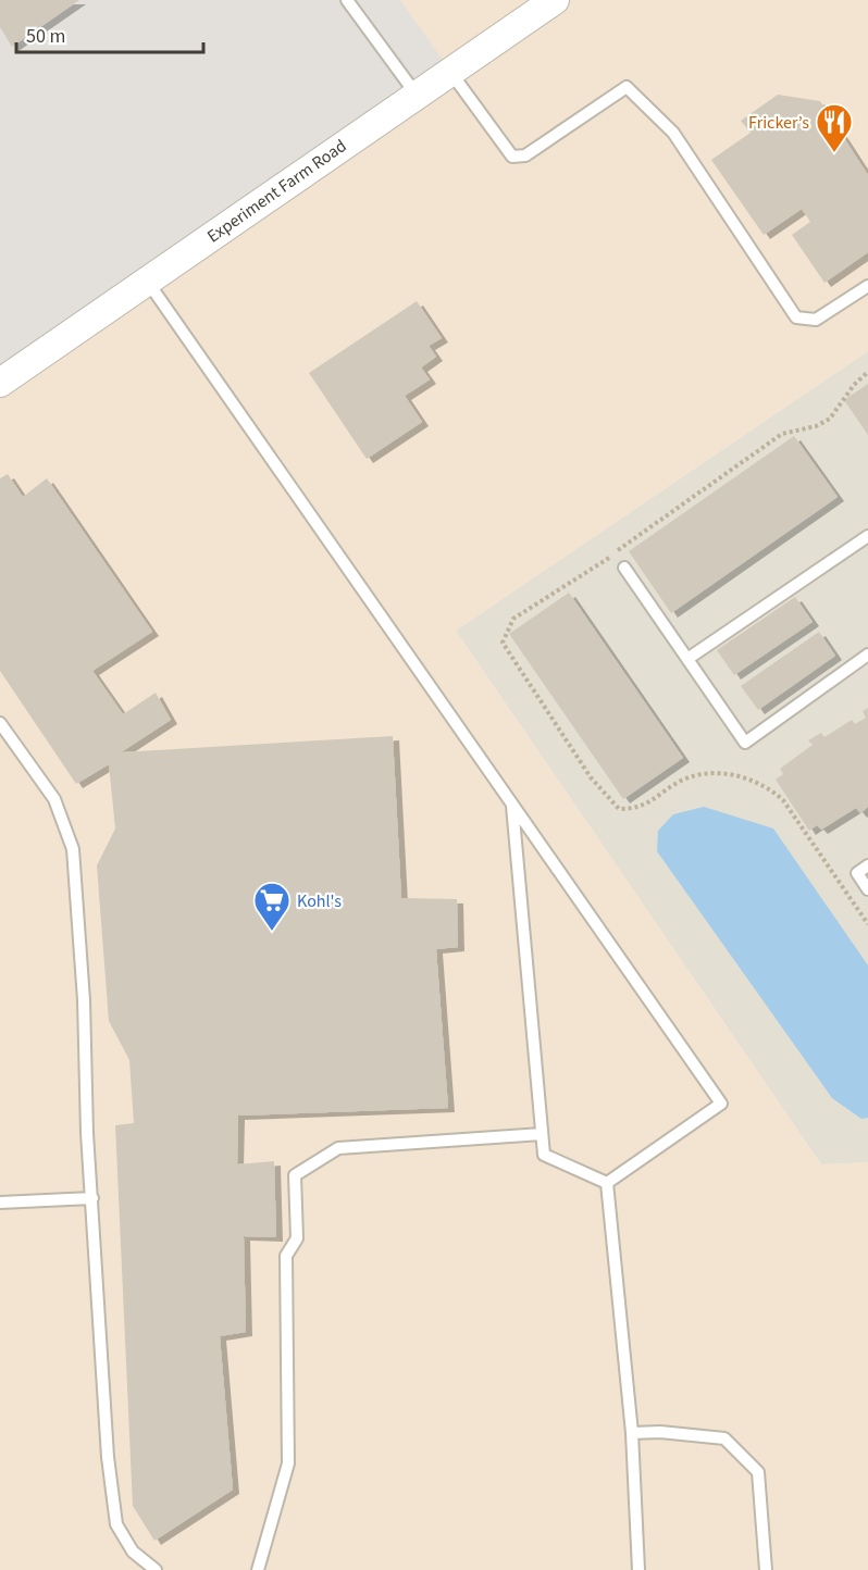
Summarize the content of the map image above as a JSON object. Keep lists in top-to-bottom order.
{
  "streets": {
    "street": ["Experiment Farm Road"]
  },
  "places": {
    "restaurant": ["Fricker’s"],
    "supermarket": ["Kohl's"]
  },
  "scale_bar": "50 m"
}
